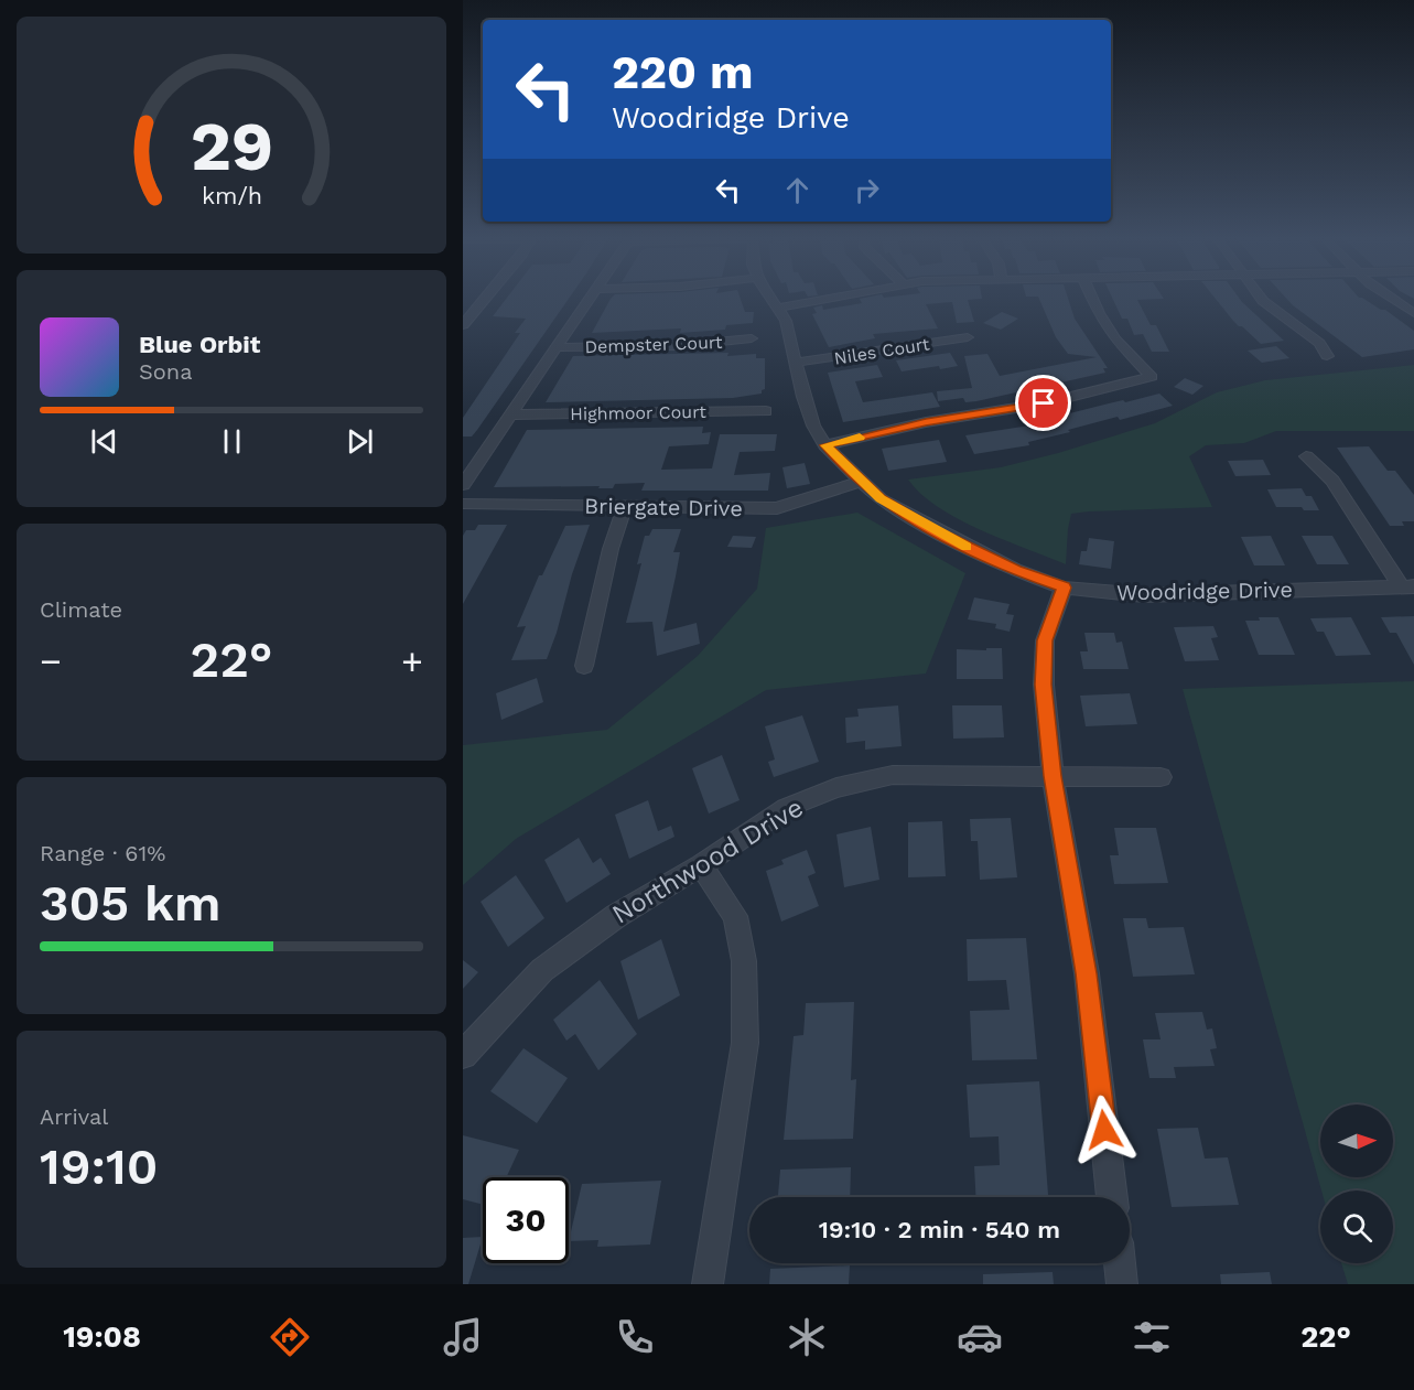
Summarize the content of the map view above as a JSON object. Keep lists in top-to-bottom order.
{
  "streets": {
    "street": [
      "Dempster Court",
      "Niles Court",
      "Highmoor Court",
      "Briergate Drive",
      "Woodridge Drive",
      "Northwood Drive"
    ]
  },
  "crossings": [
    ["Niles Court", "Woodridge Drive"],
    ["Briergate Drive", "Woodridge Drive"]
  ],
  "north": "right",
  "page": {
    "turn": ["220 m", "Woodridge Drive"],
    "song": ["Blue Orbit", "Sona"],
    "tile": [
      "Climate",
      ["Range · 61%", "305 km"],
      ["Arrival", "19:10"]
    ],
    "heat": ["−", "22°", "+"],
    "limit": "30",
    "trip": "19:10 · 2 min · 540 m",
    "tabs": ["19:08", "22°"],
    "gauge": ["29", "km/h"]
  }
}
